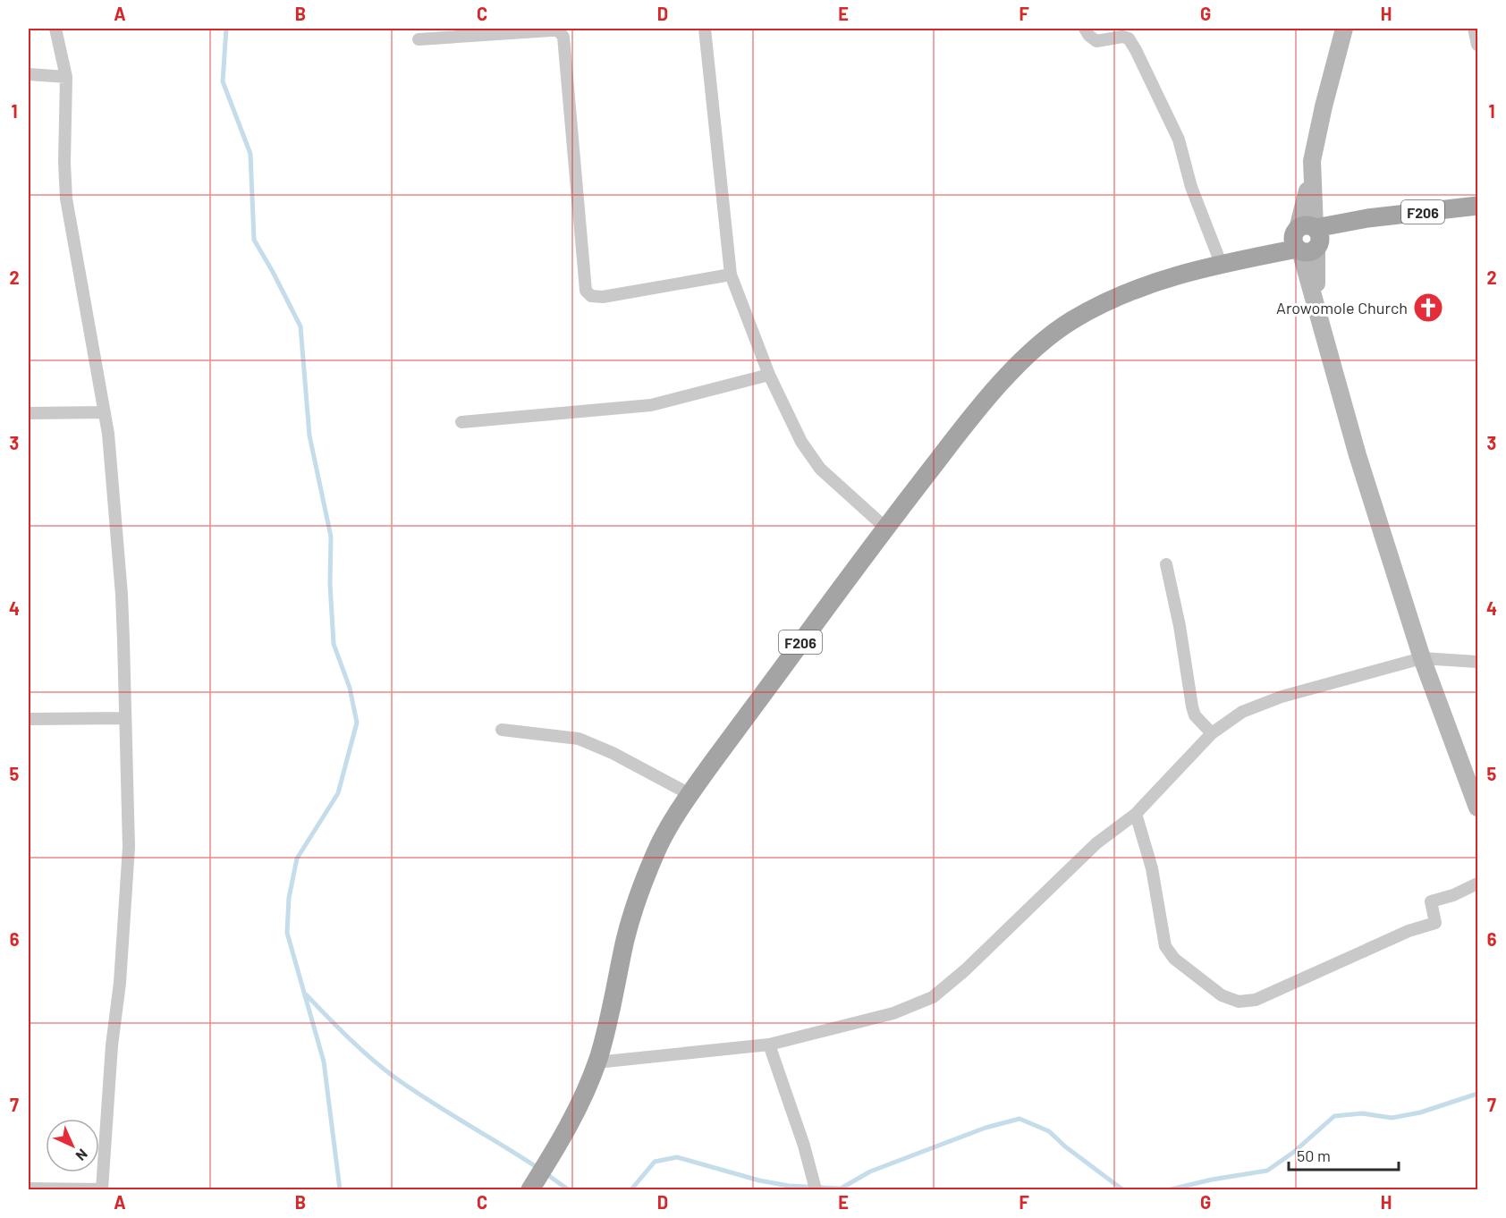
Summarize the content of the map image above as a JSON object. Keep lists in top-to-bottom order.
{
  "streets": {
    "main road": ["F206"]
  },
  "places": {
    "church": ["Arowomole Church"]
  },
  "scale_bar": "50 m",
  "north": "bottom right",
  "grid": {
    "columns": [
      "A",
      "B",
      "C",
      "D",
      "E",
      "F",
      "G",
      "H"
    ],
    "rows": [
      "1",
      "2",
      "3",
      "4",
      "5",
      "6",
      "7"
    ]
  }
}
